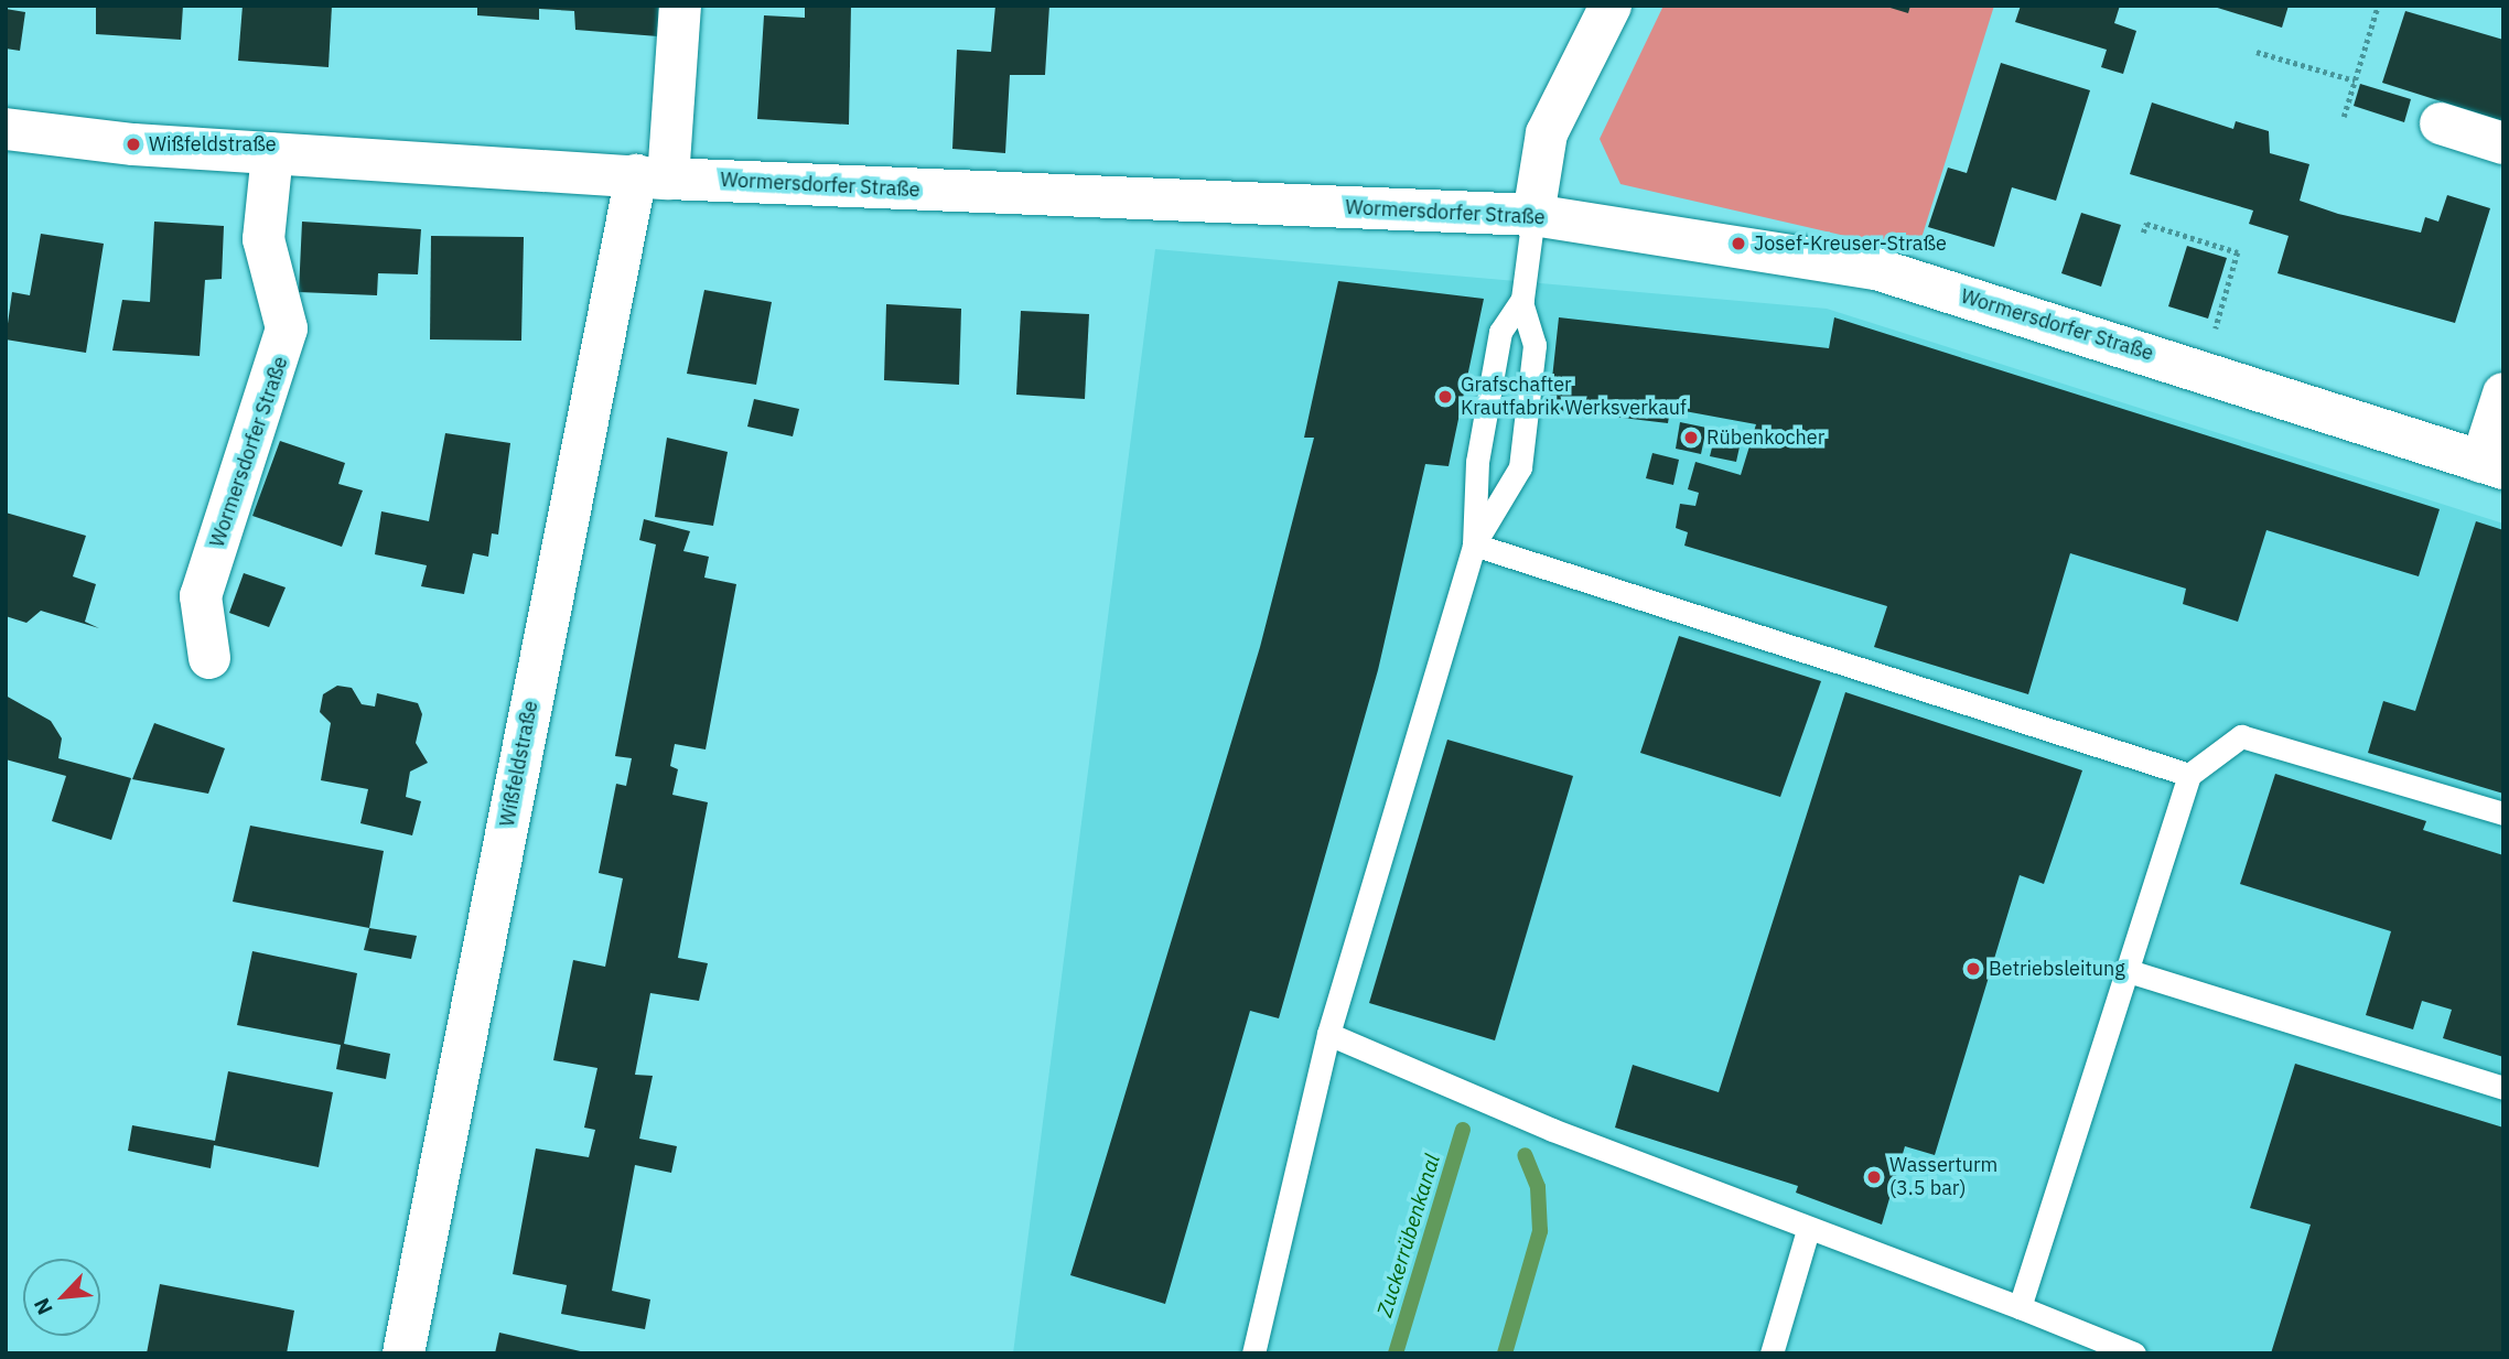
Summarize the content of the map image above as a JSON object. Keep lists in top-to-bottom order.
{
  "streets": {
    "street": ["Wormersdorfer Straße", "Wißfeldstraße"]
  },
  "crossings": [
    ["Wormersdorfer Straße", "Wißfeldstraße"]
  ],
  "water": ["Zuckerrübenkanal"],
  "places": [
    "Wißfeldstraße",
    "Josef-Kreuser-Straße",
    "Grafschafter Krautfabrik Werksverkauf",
    "Rübenkocher",
    "Betriebsleitung",
    "Wasserturm (3.5 bar)"
  ],
  "north": "bottom left"
}
